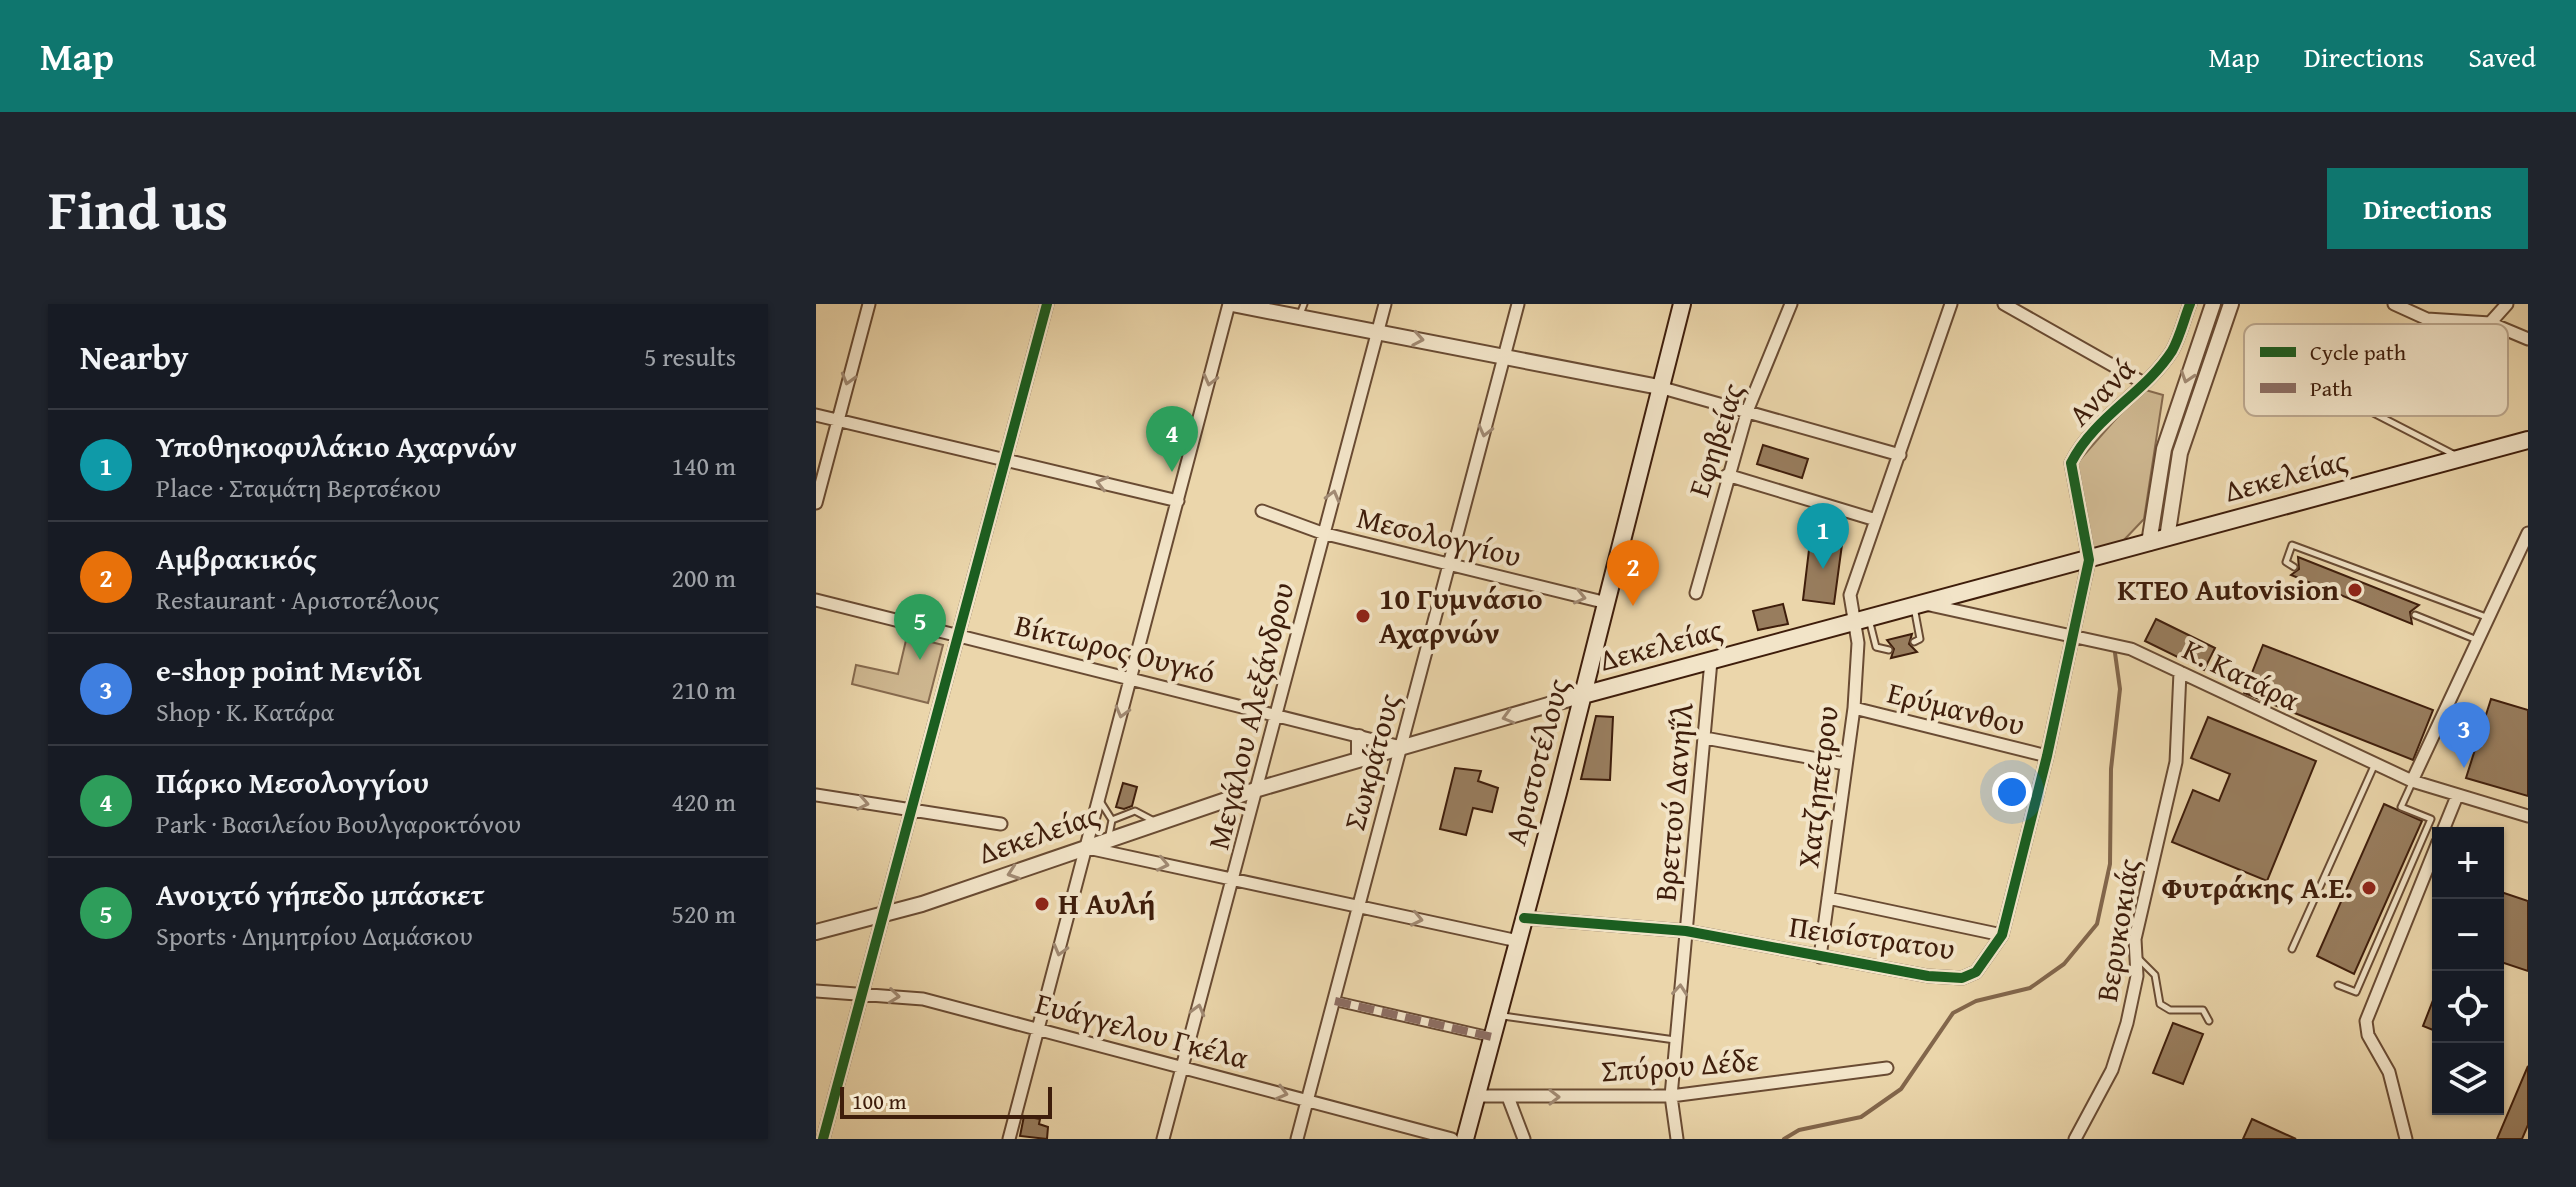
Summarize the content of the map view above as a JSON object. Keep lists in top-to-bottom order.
{
  "streets": {
    "main road": ["Δεκελείας", "Αριστοτέλους"],
    "street": [
      "Ανανά",
      "Εφηβείας",
      "Μεσολογγίου",
      "Βίκτωρος Ουγκό",
      "Κ. Κατάρα",
      "Ερύμανθου",
      "Μεγάλου Αλεξάνδρου",
      "Σωκράτους",
      "Χατζηπέτρου",
      "Βρεττού Δανηΐλ",
      "Βερυκοκιάς",
      "Πεισίστρατου",
      "Ευάγγελου Γκέλα",
      "Σπύρου Δέδε"
    ]
  },
  "crossings": [
    ["Ανανά", "Δεκελείας"],
    ["Ανανά", "Πεισίστρατου"],
    ["Δεκελείας", "Βίκτωρος Ουγκό"],
    ["Δεκελείας", "Κ. Κατάρα"],
    ["Δεκελείας", "Μεγάλου Αλεξάνδρου"],
    ["Δεκελείας", "Σωκράτους"],
    ["Δεκελείας", "Αριστοτέλους"],
    ["Δεκελείας", "Χατζηπέτρου"],
    ["Δεκελείας", "Βρεττού Δανηΐλ"],
    ["Δεκελείας", "Πεισίστρατου"],
    ["Μεσολογγίου", "Μεγάλου Αλεξάνδρου"],
    ["Μεσολογγίου", "Σωκράτους"],
    ["Μεσολογγίου", "Αριστοτέλους"],
    ["Βίκτωρος Ουγκό", "Μεγάλου Αλεξάνδρου"],
    ["Βίκτωρος Ουγκό", "Σωκράτους"],
    ["Κ. Κατάρα", "Βερυκοκιάς"],
    ["Κ. Κατάρα", "Πεισίστρατου"],
    ["Ερύμανθου", "Χατζηπέτρου"],
    ["Ερύμανθου", "Πεισίστρατου"],
    ["Μεγάλου Αλεξάνδρου", "Ευάγγελου Γκέλα"],
    ["Σωκράτους", "Ευάγγελου Γκέλα"],
    ["Αριστοτέλους", "Πεισίστρατου"],
    ["Αριστοτέλους", "Σπύρου Δέδε"],
    ["Χατζηπέτρου", "Πεισίστρατου"],
    ["Βρεττού Δανηΐλ", "Πεισίστρατου"],
    ["Βρεττού Δανηΐλ", "Σπύρου Δέδε"]
  ],
  "one_way": [
    "Μεσολογγίου",
    "Μεγάλου Αλεξάνδρου",
    "Ευάγγελου Γκέλα",
    "Σπύρου Δέδε"
  ],
  "places": [
    "ΚΤΕΟ Autovision",
    "10 Γυμνάσιο Αχαρνών",
    "Φυτράκης Α.Ε.",
    "Η Αυλή"
  ],
  "legend": ["Cycle path", "Path"],
  "scale_bar": "100 m",
  "page": {
    "header": "Map",
    "nav": ["Map", "Directions", "Saved"],
    "title": "Find us",
    "buttons": "Directions",
    "heading": ["Nearby", "5 results"],
    "pins": [
      "4",
      "1",
      "2",
      "5",
      "3"
    ],
    "list": [
      {
        "mark": "1",
        "name": "Υποθηκοφυλάκιο Αχαρνών",
        "note": "Place · Σταμάτη Βερτσέκου",
        "value": "140 m"
      },
      {
        "mark": "2",
        "name": "Αμβρακικός",
        "note": "Restaurant · Αριστοτέλους",
        "value": "200 m"
      },
      {
        "mark": "3",
        "name": "e-shop point Μενίδι",
        "note": "Shop · Κ. Κατάρα",
        "value": "210 m"
      },
      {
        "mark": "4",
        "name": "Πάρκο Μεσολογγίου",
        "note": "Park · Βασιλείου Βουλγαροκτόνου",
        "value": "420 m"
      },
      {
        "mark": "5",
        "name": "Ανοιχτό γήπεδο μπάσκετ",
        "note": "Sports · Δημητρίου Δαμάσκου",
        "value": "520 m"
      }
    ],
    "map_buttons": ["+", "−"],
    "scale": "100 m"
  }
}
